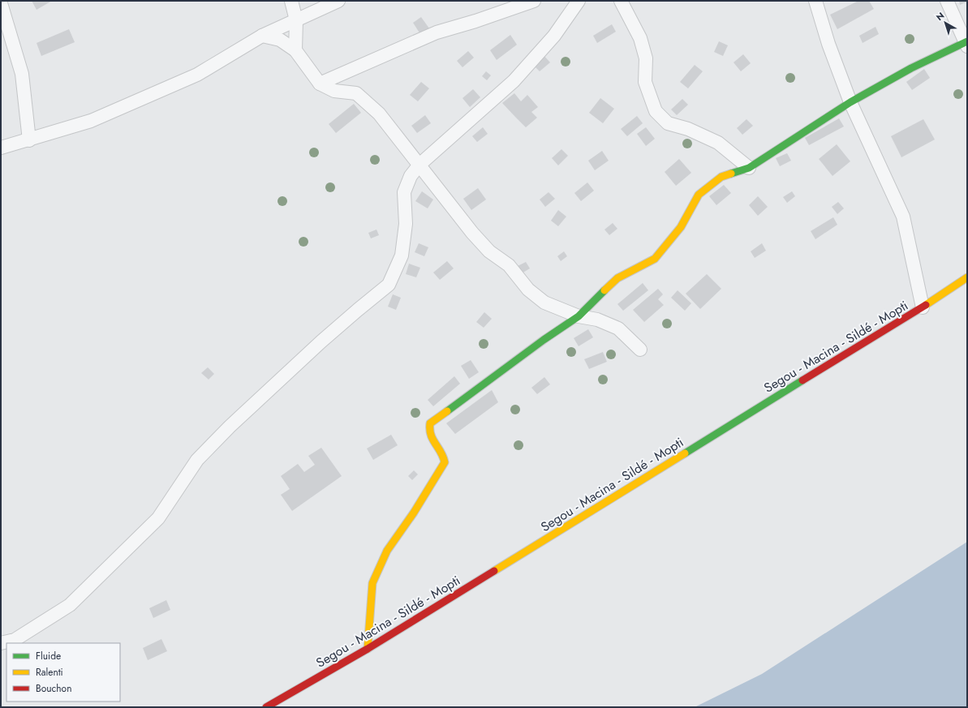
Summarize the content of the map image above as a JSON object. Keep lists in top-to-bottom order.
{
  "streets": {
    "street": ["Segou - Macina - Sildé - Mopti"]
  },
  "legend": ["Fluide", "Ralenti", "Bouchon"],
  "north": "top left"
}
